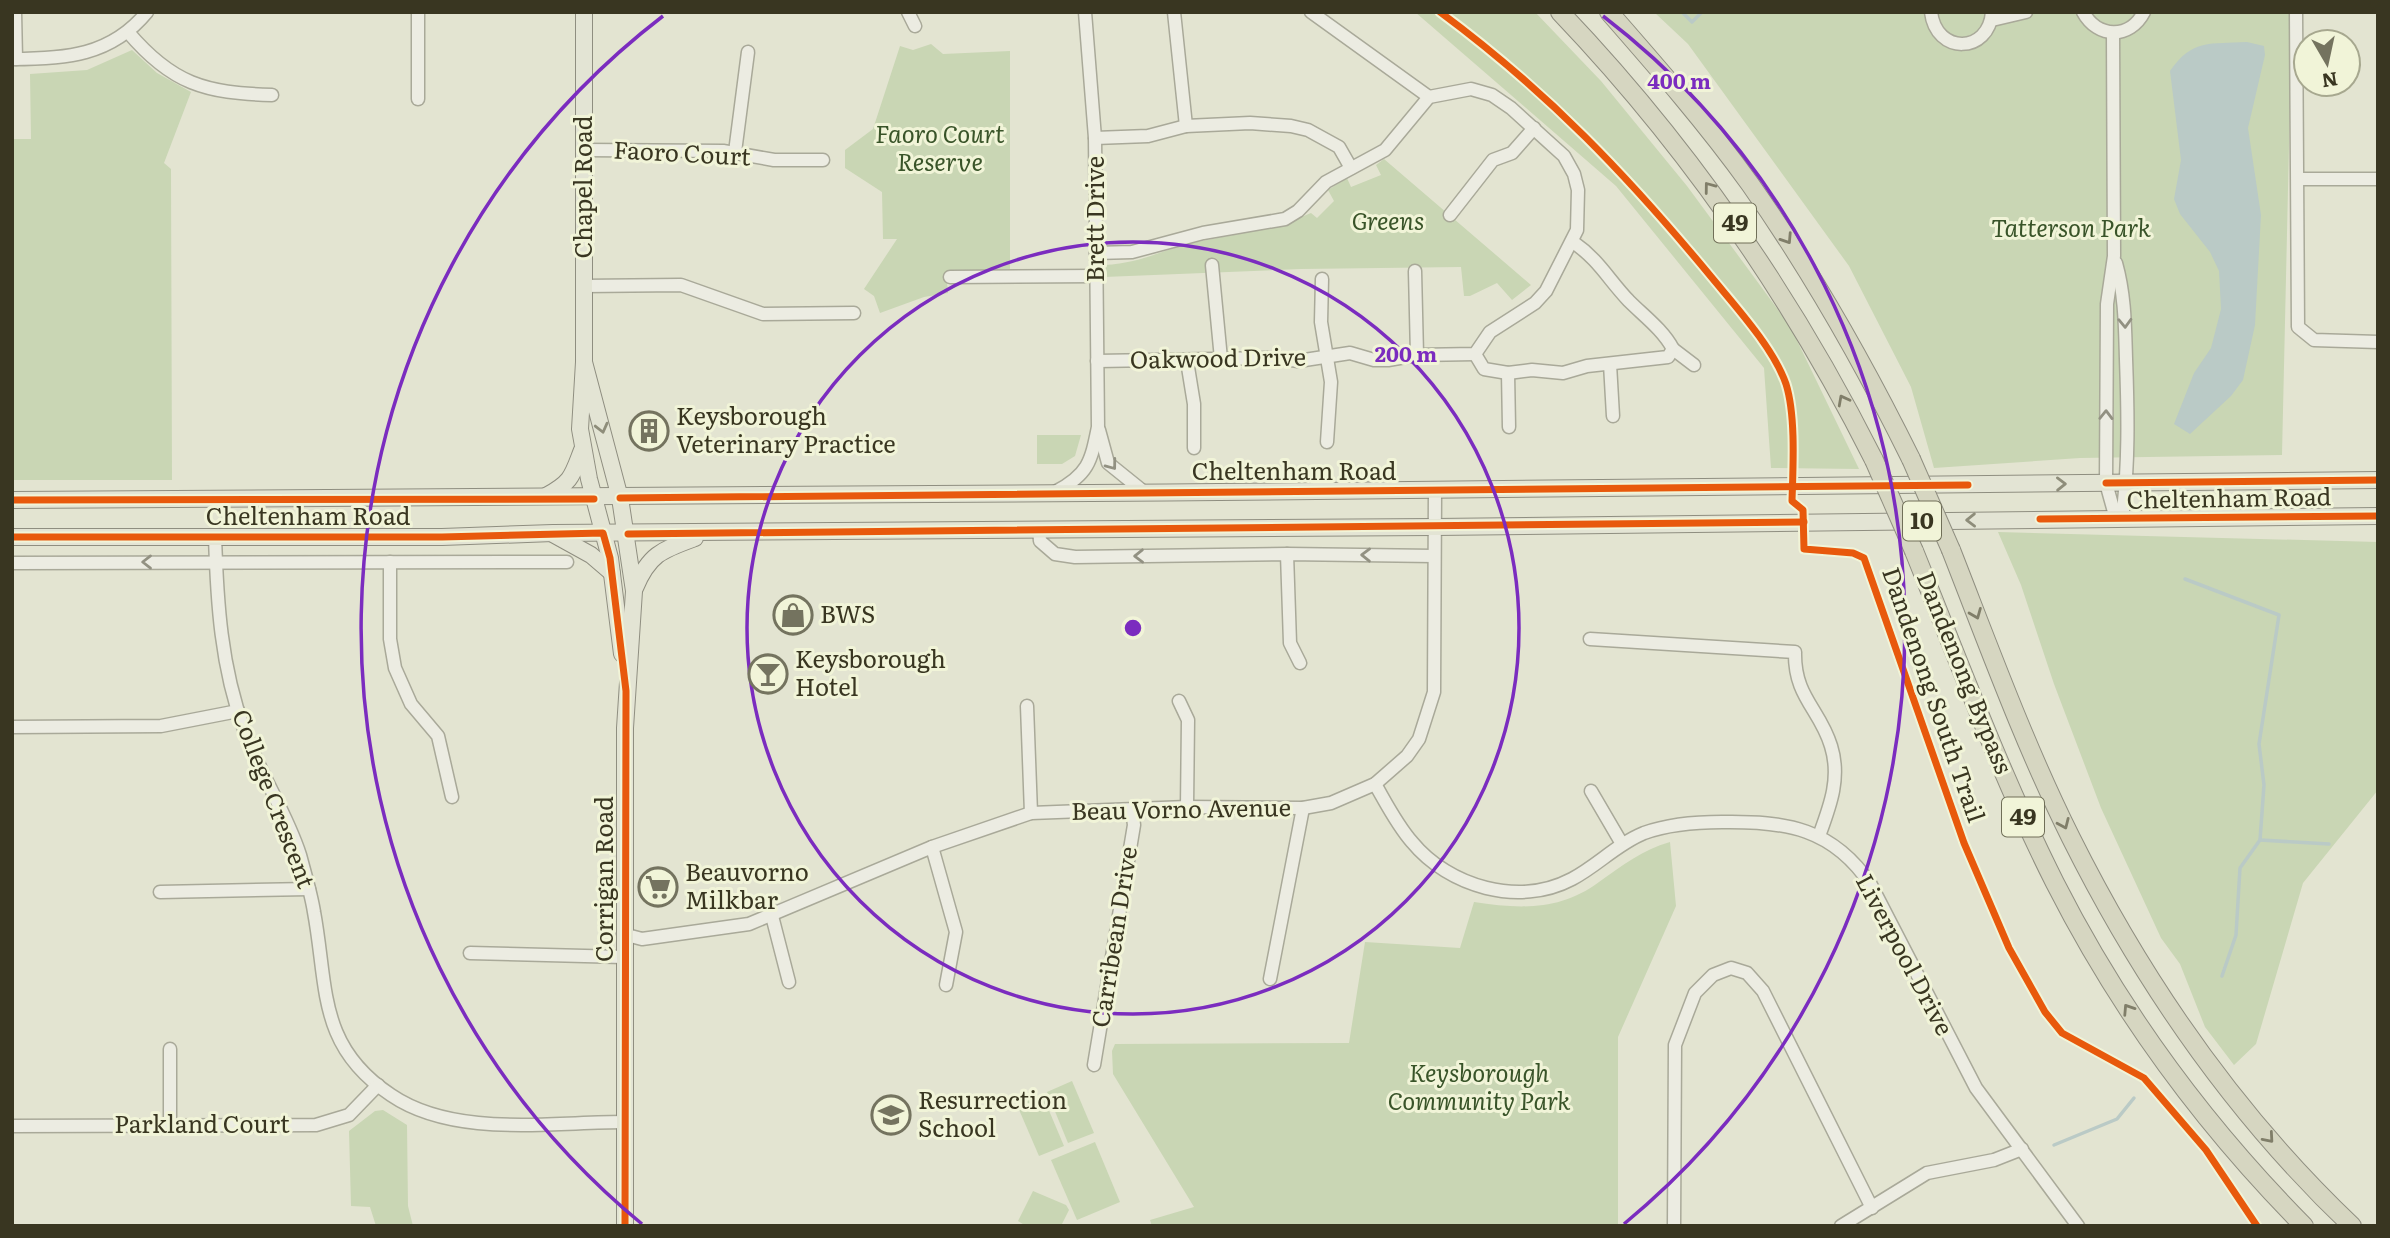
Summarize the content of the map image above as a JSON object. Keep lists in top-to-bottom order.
{
  "streets": {
    "highway": ["49", "Dandenong Bypass"],
    "main road": [
      "Chapel Road",
      "Cheltenham Road",
      "10",
      "Corrigan Road"
    ],
    "street": [
      "Faoro Court",
      "Brett Drive",
      "Oakwood Drive",
      "College Crescent",
      "Beau Vorno Avenue",
      "Carribean Drive",
      "Liverpool Drive",
      "Parkland Court"
    ],
    "cycle path": ["Dandenong South Trail"]
  },
  "crossings": [
    ["Faoro Court", "Chapel Road"],
    ["Chapel Road", "Cheltenham Road"],
    ["Chapel Road", "Corrigan Road"],
    ["Brett Drive", "Oakwood Drive"],
    ["Brett Drive", "Cheltenham Road"],
    ["Cheltenham Road", "College Crescent"],
    ["Cheltenham Road", "Beau Vorno Avenue"],
    ["Cheltenham Road", "Corrigan Road"],
    ["College Crescent", "Corrigan Road"],
    ["College Crescent", "Parkland Court"],
    ["Beau Vorno Avenue", "Corrigan Road"],
    ["Beau Vorno Avenue", "Carribean Drive"],
    ["Beau Vorno Avenue", "Liverpool Drive"]
  ],
  "parks": [
    "Faoro Court Reserve",
    "Greens",
    "Tatterson Park",
    "Keysborough Community Park"
  ],
  "places": {
    "building": ["Keysborough Veterinary Practice"],
    "shop": ["BWS"],
    "bar": ["Keysborough Hotel"],
    "supermarket": ["Beauvorno Milkbar"],
    "school or university": ["Resurrection School"]
  },
  "north": "bottom",
  "rings": ["400 m", "200 m"]
}
